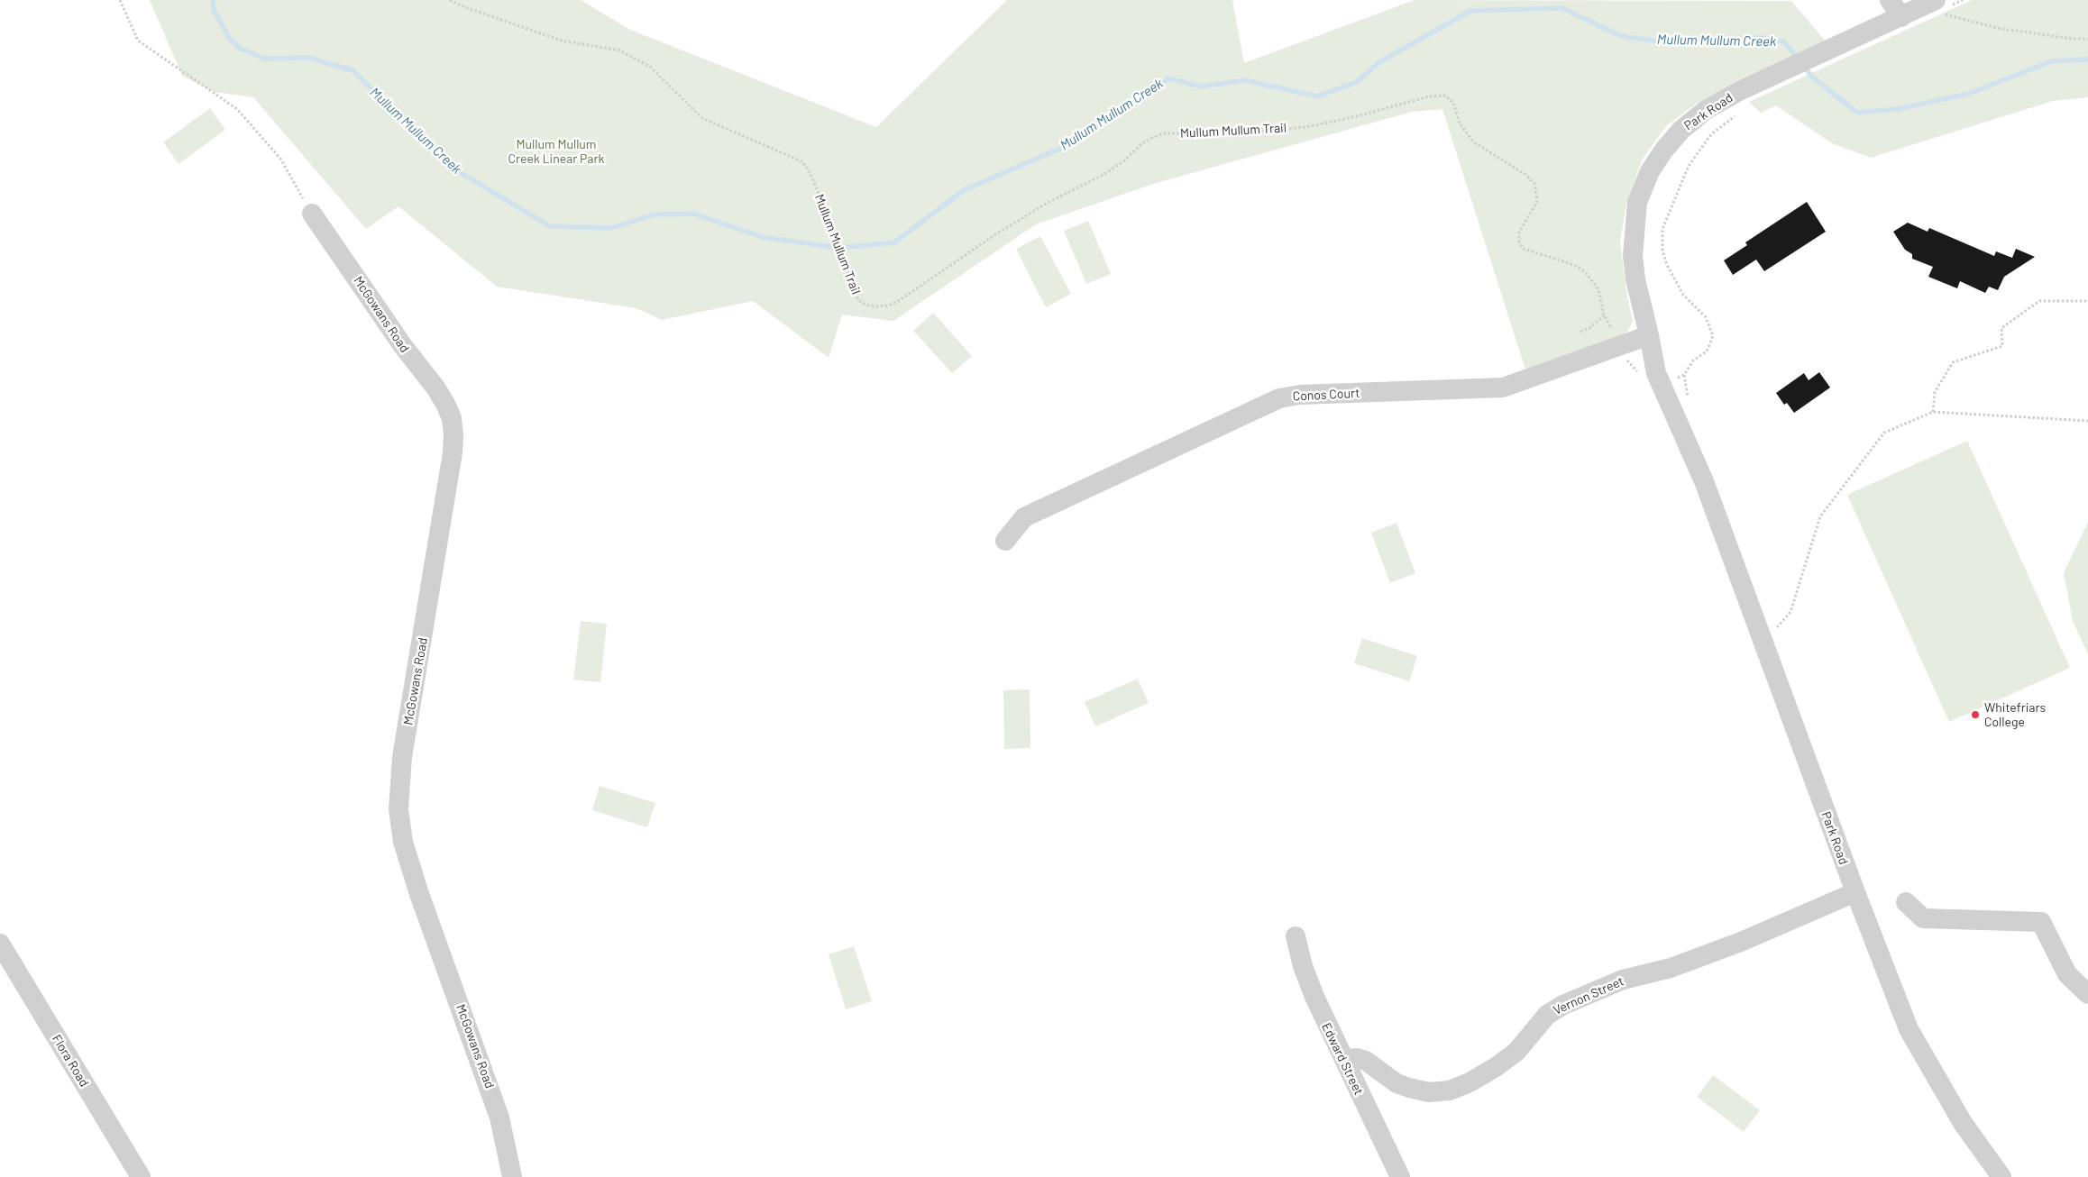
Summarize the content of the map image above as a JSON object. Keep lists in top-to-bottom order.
{
  "streets": {
    "street": [
      "Park Road",
      "McGowans Road",
      "Conos Court",
      "Vernon Street",
      "Edward Street",
      "Flora Road"
    ],
    "path": ["Mullum Mullum Trail"]
  },
  "crossings": [
    ["Park Road", "Mullum Mullum Trail"],
    ["Park Road", "Conos Court"],
    ["Park Road", "Vernon Street"],
    ["Mullum Mullum Trail", "Conos Court"],
    ["Vernon Street", "Edward Street"]
  ],
  "water": ["Mullum Mullum Creek"],
  "parks": ["Mullum Mullum Creek Linear Park"],
  "places": ["Whitefriars College"]
}
